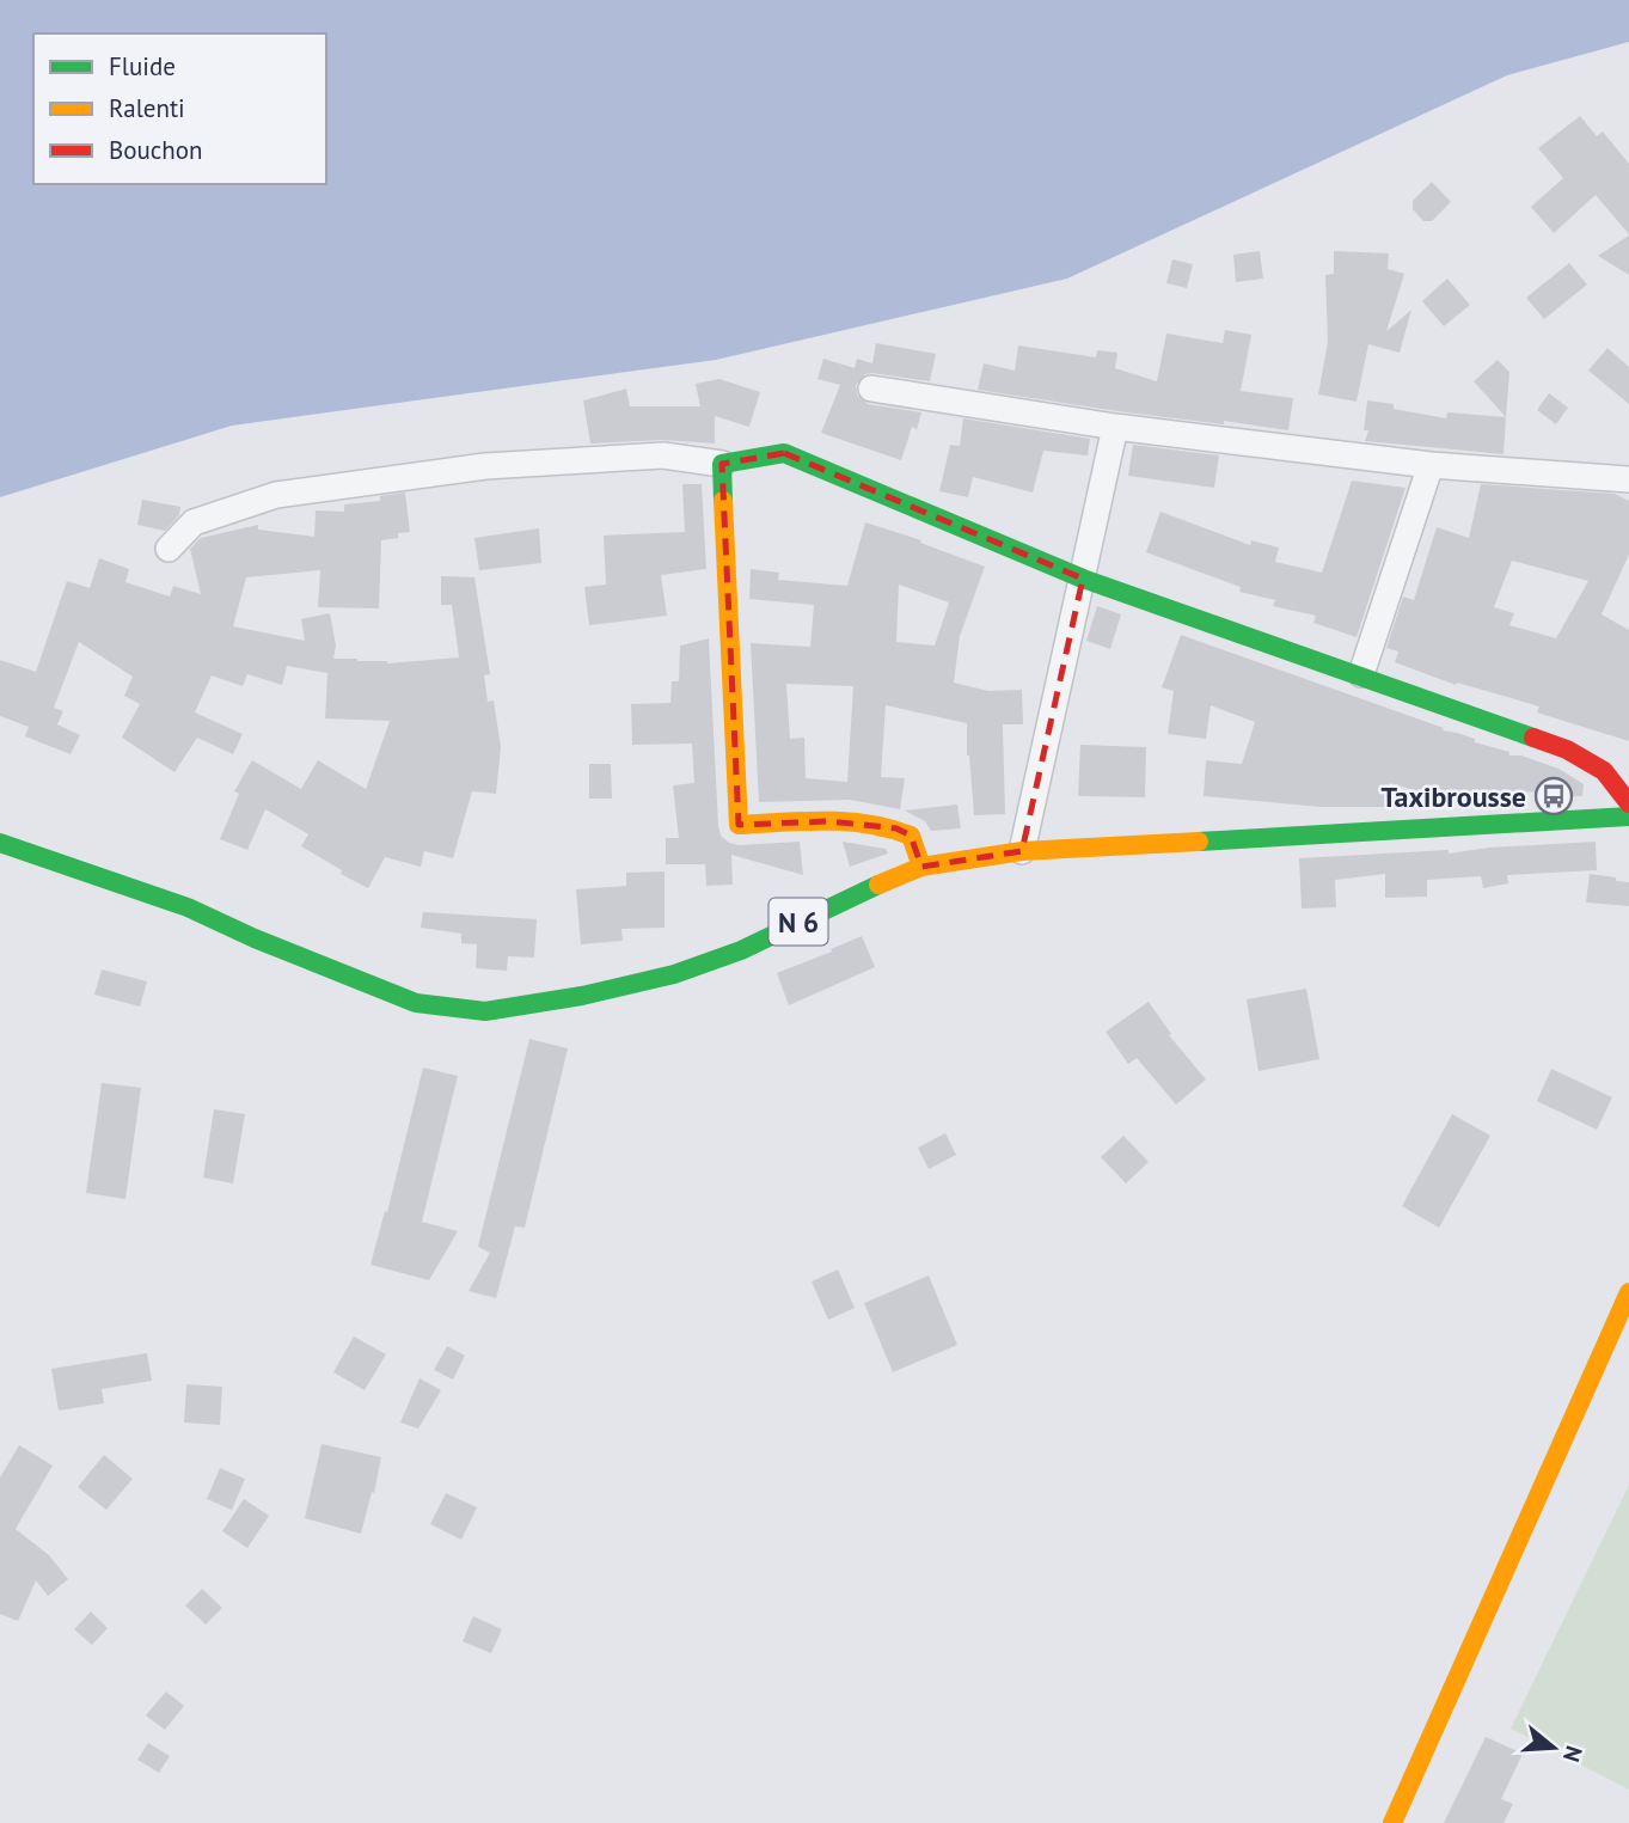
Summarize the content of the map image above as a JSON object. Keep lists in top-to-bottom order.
{
  "streets": {
    "street": ["N 6"]
  },
  "places": {
    "bus stop": ["Taxibrousse"]
  },
  "legend": ["Fluide", "Ralenti", "Bouchon"],
  "north": "right"
}
